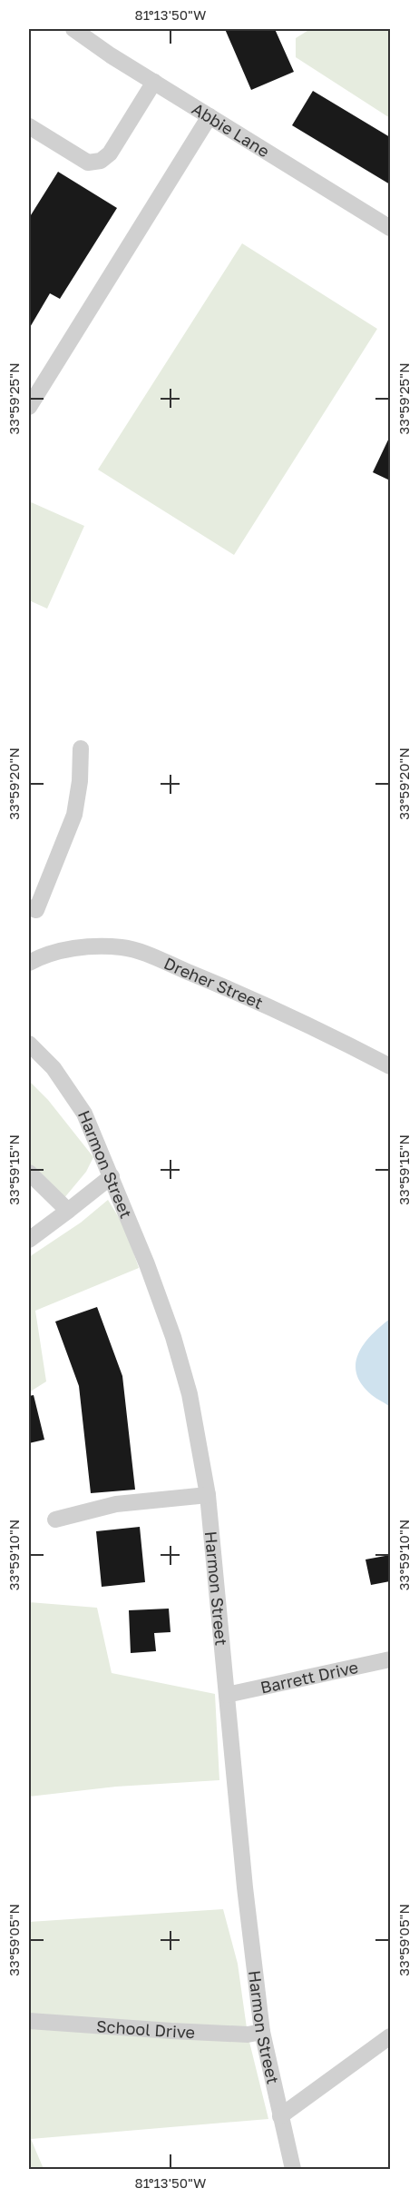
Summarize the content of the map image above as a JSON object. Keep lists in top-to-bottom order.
{
  "streets": {
    "street": [
      "Abbie Lane",
      "Dreher Street",
      "Harmon Street",
      "Barrett Drive",
      "School Drive"
    ]
  },
  "crossings": [
    ["Harmon Street", "Barrett Drive"],
    ["Harmon Street", "School Drive"]
  ],
  "coordinates": [
    "81°13'50\"W",
    "33°59'25\"N",
    "33°59'20\"N",
    "33°59'15\"N",
    "33°59'10\"N",
    "33°59'05\"N"
  ]
}
